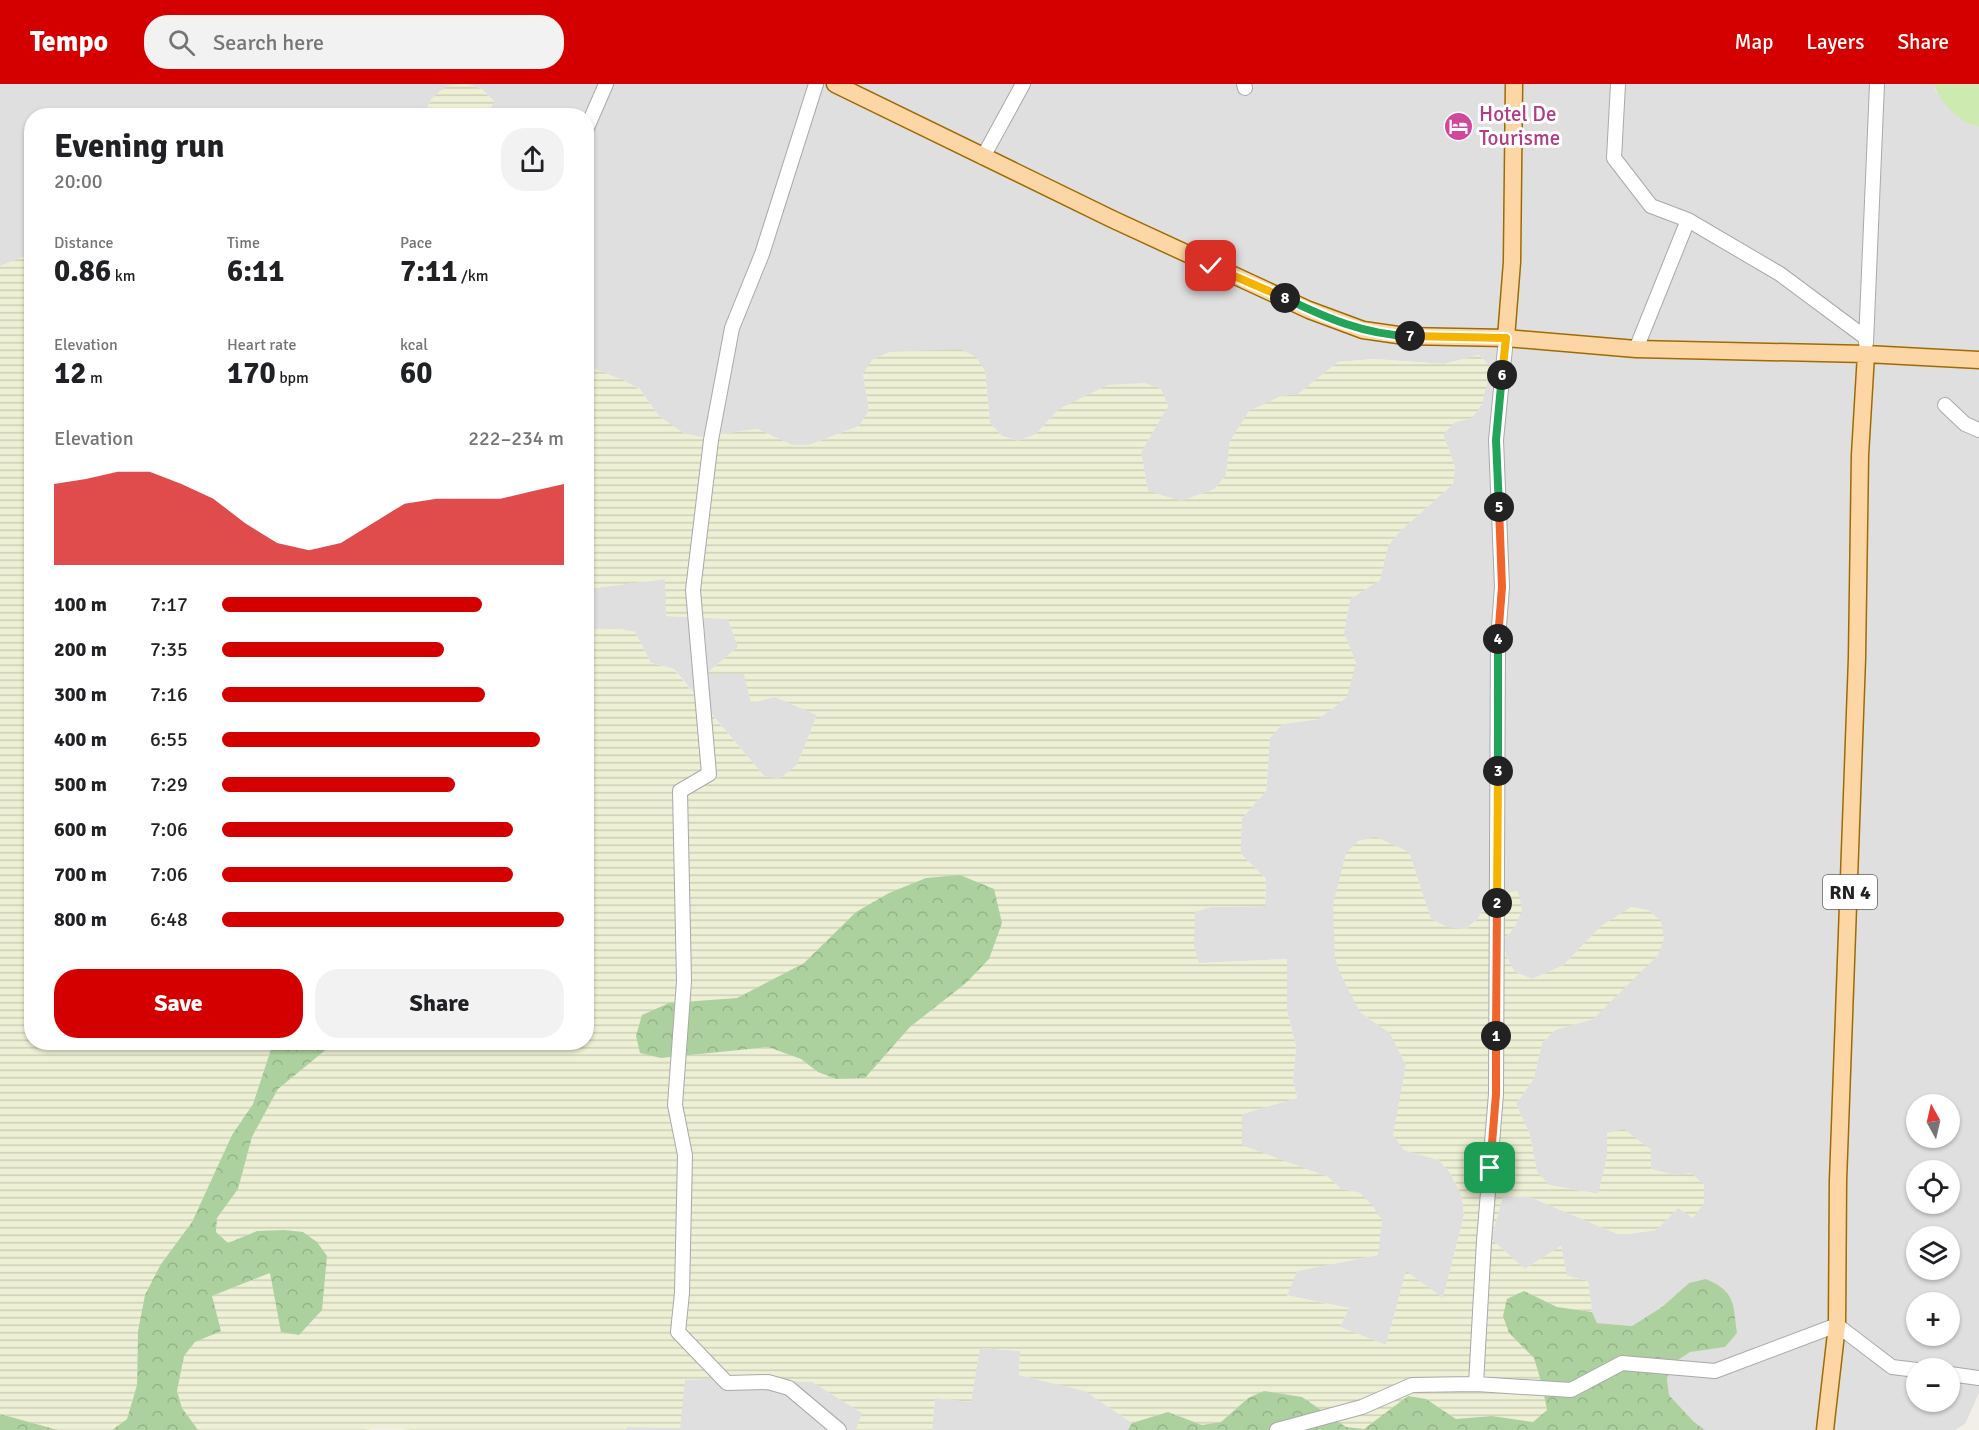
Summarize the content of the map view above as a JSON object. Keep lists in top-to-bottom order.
{
  "streets": {
    "main road": ["RN 4"]
  },
  "places": {
    "hotel": ["Hotel De Tourisme"]
  },
  "north": "top",
  "page": {
    "header": "Tempo",
    "search": "Search here",
    "nav": ["Map", "Layers", "Share"],
    "heading": ["Evening run", "20:00"],
    "stats": [
      ["Distance", "0.86 km"],
      ["Time", "6:11"],
      ["Pace", "7:11 /km"],
      ["Elevation", "12 m"],
      ["Heart rate", "170 bpm"],
      ["kcal", "60"]
    ],
    "pins": [
      "8",
      "7",
      "6",
      "5",
      "4",
      "3",
      "2",
      "1"
    ],
    "chart": ["Elevation", "222–234 m"],
    "list": [
      {
        "name": "100 m",
        "note": "7:17"
      },
      {
        "name": "200 m",
        "note": "7:35"
      },
      {
        "name": "300 m",
        "note": "7:16"
      },
      {
        "name": "400 m",
        "note": "6:55"
      },
      {
        "name": "500 m",
        "note": "7:29"
      },
      {
        "name": "600 m",
        "note": "7:06"
      },
      {
        "name": "700 m",
        "note": "7:06"
      },
      {
        "name": "800 m",
        "note": "6:48"
      }
    ],
    "buttons": ["Save", "Share"],
    "map_buttons": ["+", "−"]
  }
}
